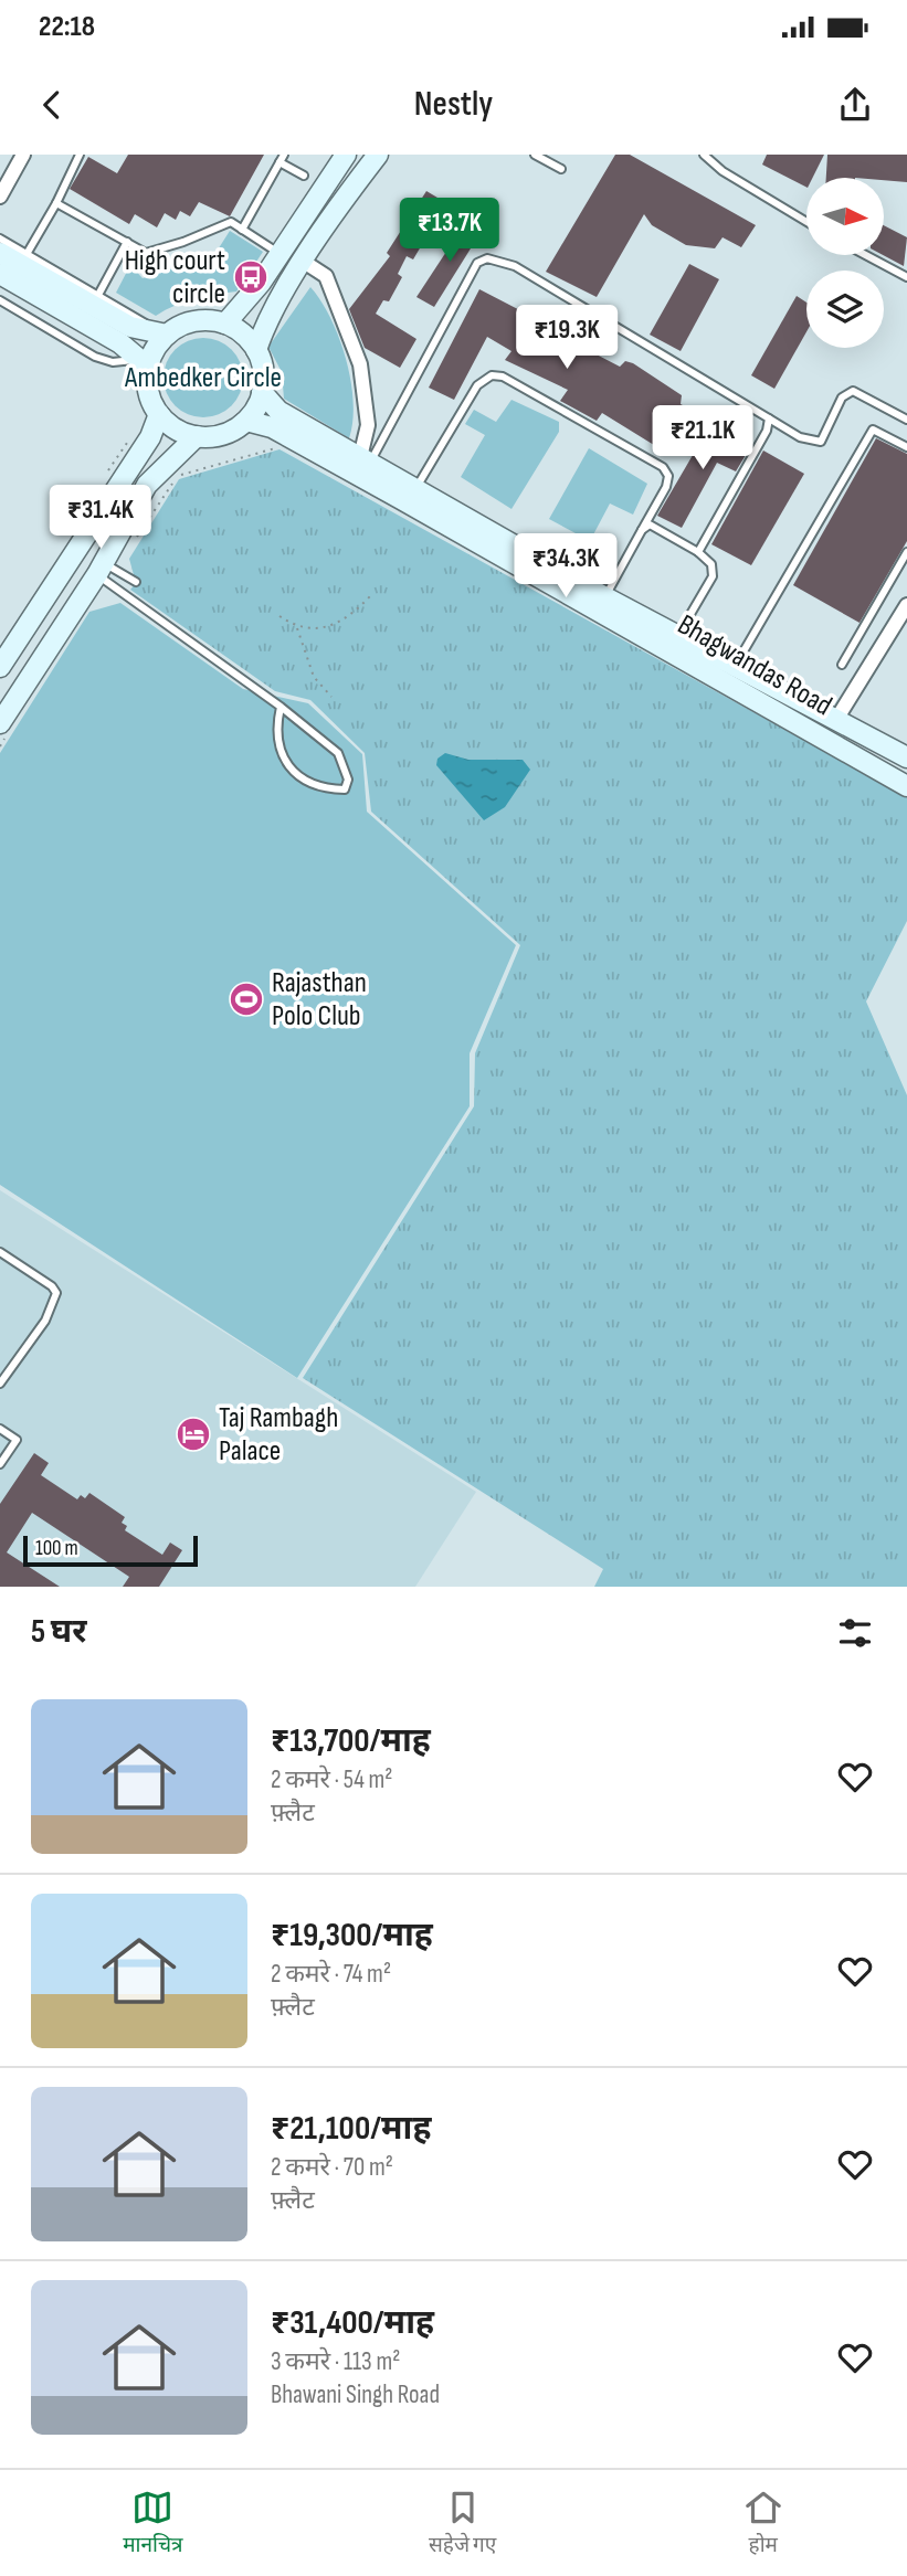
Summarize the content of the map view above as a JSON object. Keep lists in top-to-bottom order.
{
  "streets": {
    "street": ["Bhagwandas Road"]
  },
  "parks": ["Ambedker Circle"],
  "places": {
    "bus stop": ["High court circle"],
    "sports": ["Rajasthan Polo Club"],
    "hotel": ["Taj Rambagh Palace"]
  },
  "scale_bar": "100 m",
  "north": "right",
  "page": {
    "status": "22:18",
    "header": "Nestly",
    "price": [
      "₹13.7K",
      "₹19.3K",
      "₹21.1K",
      "₹31.4K",
      "₹34.3K"
    ],
    "scale": "100 m",
    "heading": "5 घर",
    "list": [
      {
        "name": "₹13,700/माह",
        "note": "2 कमरे · 54 m² · फ़्लैट"
      },
      {
        "name": "₹19,300/माह",
        "note": "2 कमरे · 74 m² · फ़्लैट"
      },
      {
        "name": "₹21,100/माह",
        "note": "2 कमरे · 70 m² · फ़्लैट"
      },
      {
        "name": "₹31,400/माह",
        "note": "3 कमरे · 113 m² · Bhawani Singh Road"
      }
    ],
    "tabs": ["मानचित्र", "सहेजे गए", "होम"]
  }
}
